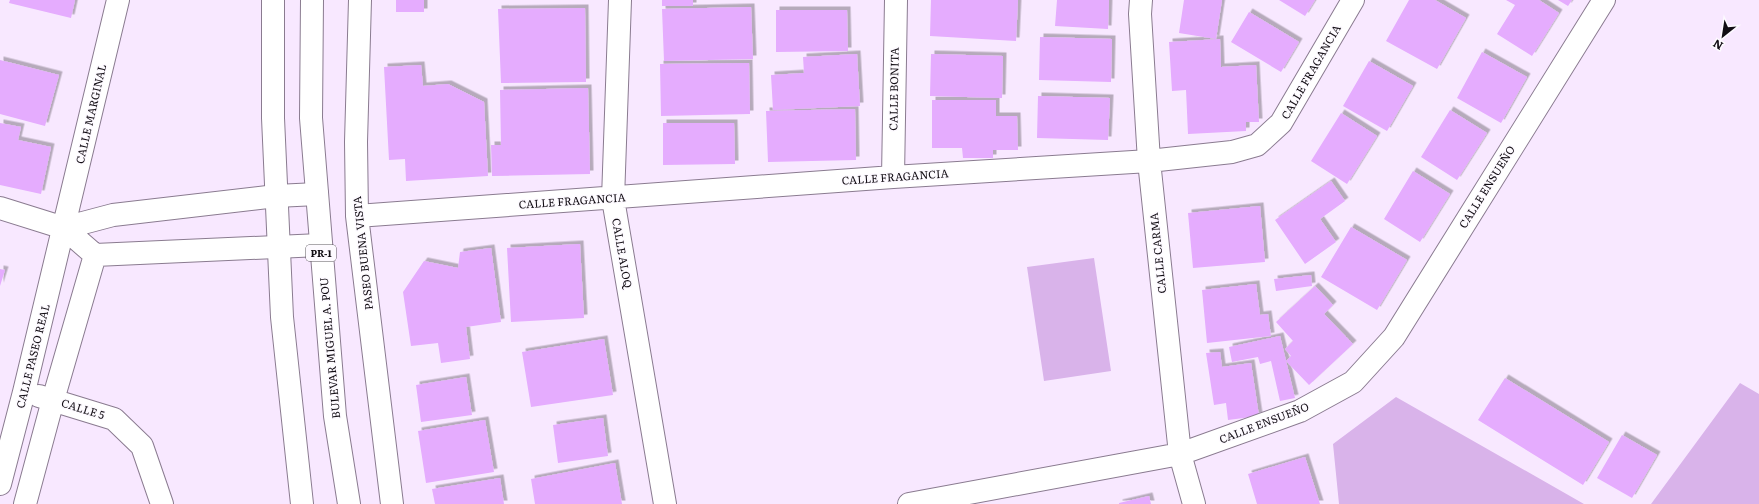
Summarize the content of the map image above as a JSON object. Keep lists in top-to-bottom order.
{
  "streets": {
    "street": [
      "CALLE FRAGANCIA",
      "CALLE BONITA",
      "CALLE MARGINAL",
      "CALLE ENSUEÑO",
      "PR-1",
      "PASEO BUENA VISTA",
      "CALLE ALOQ",
      "CALLE CARMA",
      "BULEVAR MIGUEL A. POU",
      "CALLE PASEO REAL",
      "CALLE 5"
    ]
  },
  "crossings": [
    ["CALLE FRAGANCIA", "CALLE BONITA"],
    ["CALLE FRAGANCIA", "PASEO BUENA VISTA"],
    ["CALLE FRAGANCIA", "CALLE ALOQ"],
    ["CALLE FRAGANCIA", "CALLE CARMA"],
    ["CALLE MARGINAL", "CALLE PASEO REAL"],
    ["CALLE ENSUEÑO", "CALLE CARMA"],
    ["CALLE PASEO REAL", "CALLE 5"]
  ],
  "north": "bottom left"
}
